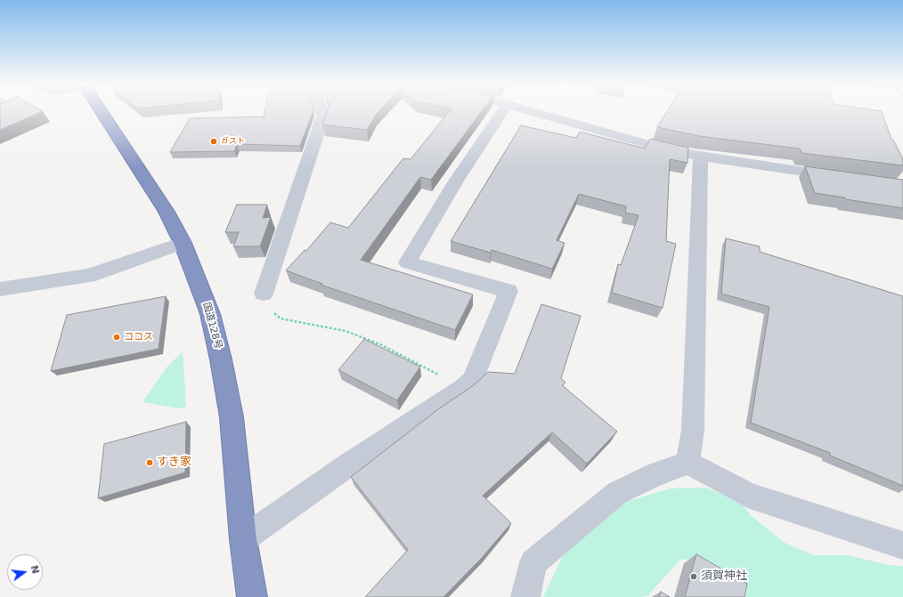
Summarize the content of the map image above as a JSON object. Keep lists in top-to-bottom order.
{
  "streets": {
    "highway": ["国道128号"]
  },
  "places": [
    "ガスト",
    "ココス",
    "すき家",
    "須賀神社"
  ],
  "north": "right"
}
